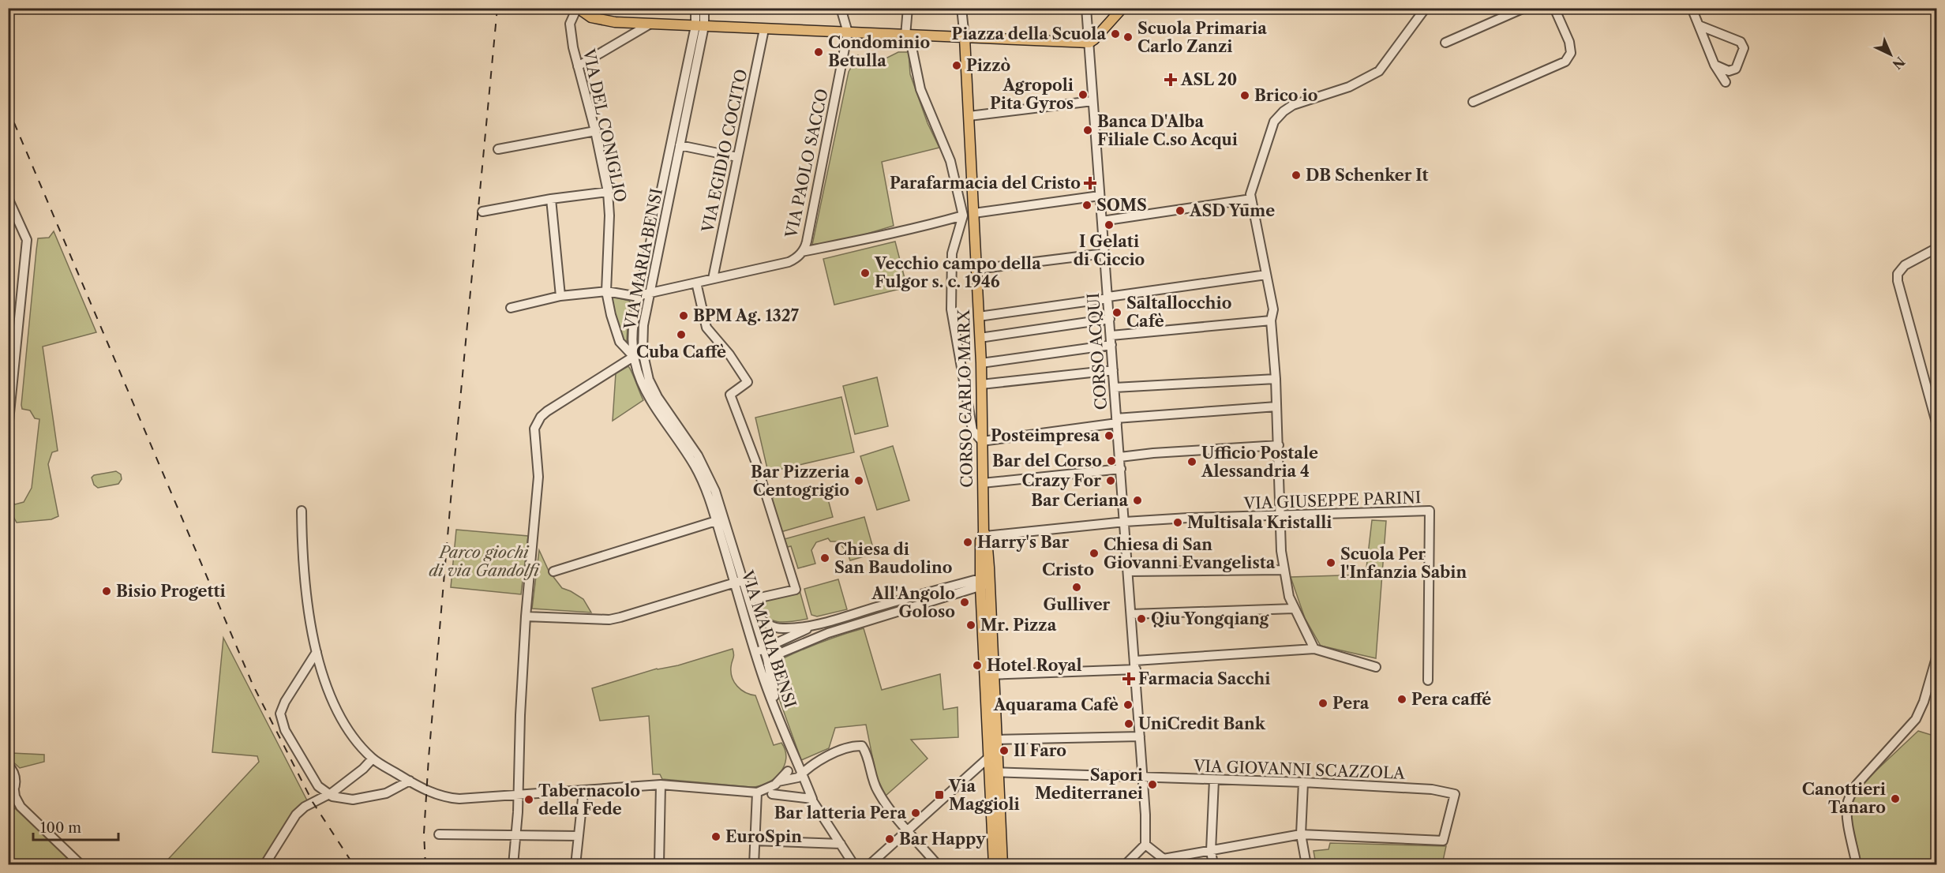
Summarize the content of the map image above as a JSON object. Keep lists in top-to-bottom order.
{
  "streets": {
    "main road": ["CORSO CARLO MARX"],
    "street": [
      "VIA DEL CONIGLIO",
      "VIA EGIDIO COCITO",
      "VIA PAOLO SACCO",
      "VIA MARIA BENSI",
      "CORSO ACQUI",
      "VIA GIUSEPPE PARINI",
      "VIA GIOVANNI SCAZZOLA"
    ]
  },
  "crossings": [
    ["VIA DEL CONIGLIO", "VIA PAOLO SACCO"],
    ["VIA DEL CONIGLIO", "VIA MARIA BENSI"],
    ["VIA EGIDIO COCITO", "VIA PAOLO SACCO"],
    ["VIA PAOLO SACCO", "VIA MARIA BENSI"],
    ["CORSO ACQUI", "VIA GIUSEPPE PARINI"],
    ["CORSO ACQUI", "VIA GIOVANNI SCAZZOLA"],
    ["CORSO CARLO MARX", "VIA GIUSEPPE PARINI"]
  ],
  "districts": ["Cristo"],
  "parks": ["Parco giochi di via Gandolfi"],
  "places": {
    "other": [
      "Piazza della Scuola",
      "Scuola Primaria Carlo Zanzi",
      "Condominio Betulla",
      "Pizzò",
      "Agropoli Pita Gyros",
      "Brico io",
      "Banca D'Alba Filiale C.so Acqui",
      "DB Schenker It",
      "SOMS",
      "ASD Yume",
      "I Gelati di Ciccio",
      "Vecchio campo della Fulgor s. c. 1946",
      "Saltallocchio Cafè",
      "BPM Ag. 1327",
      "Cuba Caffè",
      "Posteimpresa",
      "Bar del Corso",
      "Ufficio Postale Alessandria 4",
      "Bar Pizzeria Centogrigio",
      "Crazy For",
      "Bar Ceriana",
      "Multisala Kristalli",
      "Harry's Bar",
      "Chiesa di San Giovanni Evangelista",
      "Chiesa di San Baudolino",
      "Scuola Per l'Infanzia Sabin",
      "Gulliver",
      "Bisio Progetti",
      "All'Angolo Goloso",
      "Qiu Yongqiang",
      "Mr. Pizza",
      "Hotel Royal",
      "Pera caffé",
      "Pera",
      "Aquarama Cafè",
      "UniCredit Bank",
      "Il Faro",
      "Sapori Mediterranei",
      "Canottieri Tanaro",
      "Tabernacolo della Fede",
      "Bar latteria Pera",
      "EuroSpin",
      "Bar Happy"
    ],
    "health": ["ASL 20", "Parafarmacia del Cristo", "Farmacia Sacchi"],
    "transit": ["Via Maggioli"]
  },
  "scale_bar": "100 m",
  "north": "bottom right"
}
